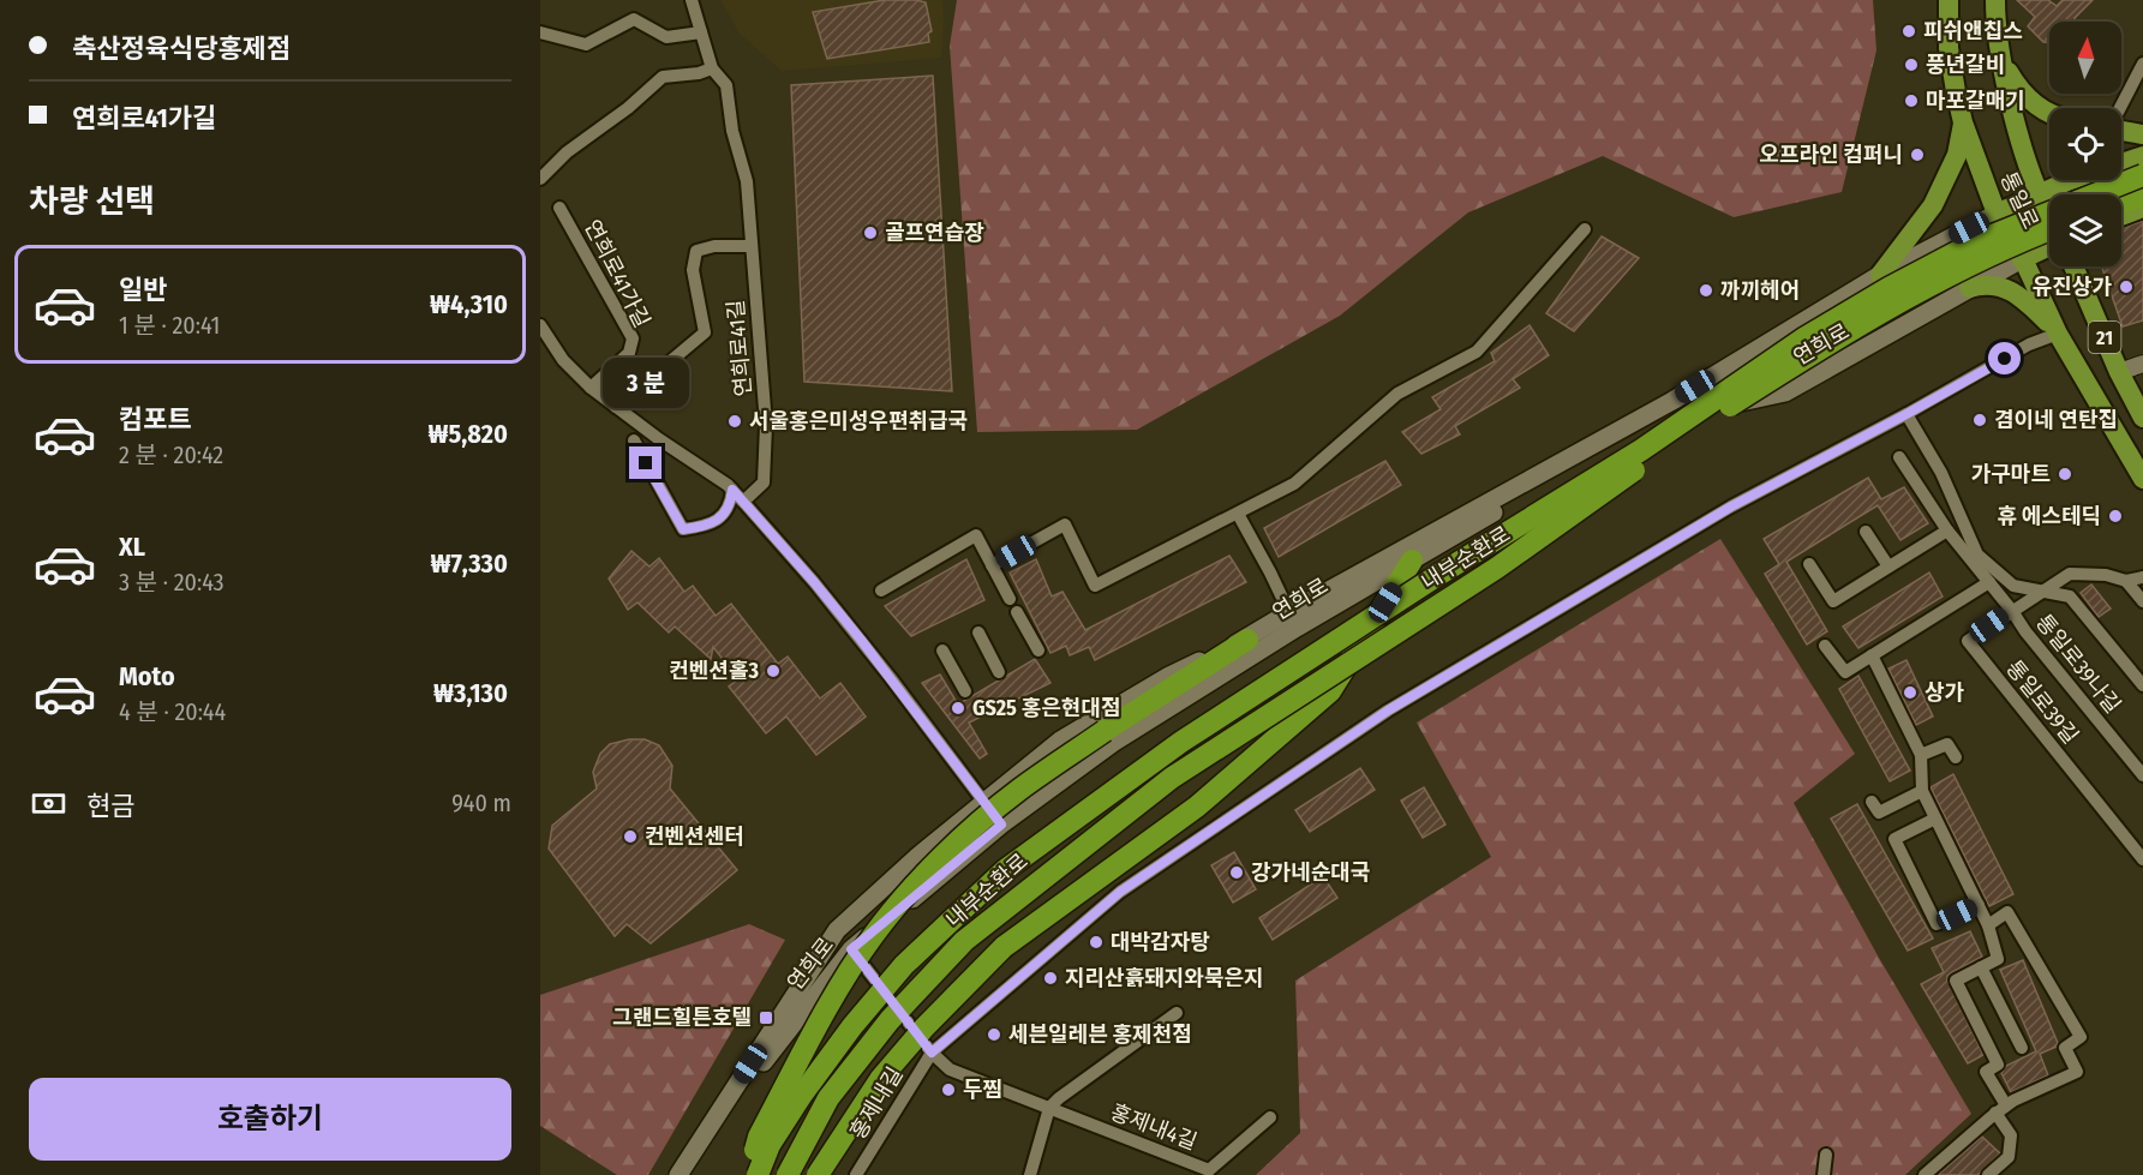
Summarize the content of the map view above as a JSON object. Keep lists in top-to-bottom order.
{
  "streets": {
    "highway": ["내부순환로"],
    "main road": ["통일로", "21", "연희로"],
    "street": [
      "연희로41가길",
      "연희로41길",
      "통일로39나길",
      "통일로39길",
      "홍제내길",
      "홍제내4길"
    ]
  },
  "crossings": [
    ["통일로", "연희로"],
    ["통일로", "홍제내길"],
    ["연희로", "홍제내4길"],
    ["통일로39나길", "통일로39길"],
    ["홍제내길", "홍제내4길"]
  ],
  "places": {
    "other": [
      "피쉬앤칩스",
      "풍년갈비",
      "마포갈매기",
      "오프라인 컴퍼니",
      "골프연습장",
      "유진상가",
      "까끼헤어",
      "겸이네 연탄집",
      "서울홍은미성우편취급국",
      "가구마트",
      "휴 에스테딕",
      "컨벤션홀3",
      "상가",
      "GS25 홍은현대점",
      "컨벤션센터",
      "강가네순대국",
      "대박감자탕",
      "지리산흙돼지와묵은지",
      "세븐일레븐 홍제천점",
      "두찜"
    ],
    "transit": ["그랜드힐튼호텔"]
  },
  "north": "top",
  "page": {
    "banner": ["축산정육식당홍제점", "연희로41가길"],
    "heading": "차량 선택",
    "list": [
      {
        "name": "일반",
        "note": "1 분 · 20:41",
        "value": "₩4,310"
      },
      {
        "name": "컴포트",
        "note": "2 분 · 20:42",
        "value": "₩5,820"
      },
      {
        "name": "XL",
        "note": "3 분 · 20:43",
        "value": "₩7,330"
      },
      {
        "name": "Moto",
        "note": "4 분 · 20:44",
        "value": "₩3,130"
      }
    ],
    "bubble": "3 분",
    "pay": ["현금", "940 m"],
    "buttons": "호출하기"
  }
}
